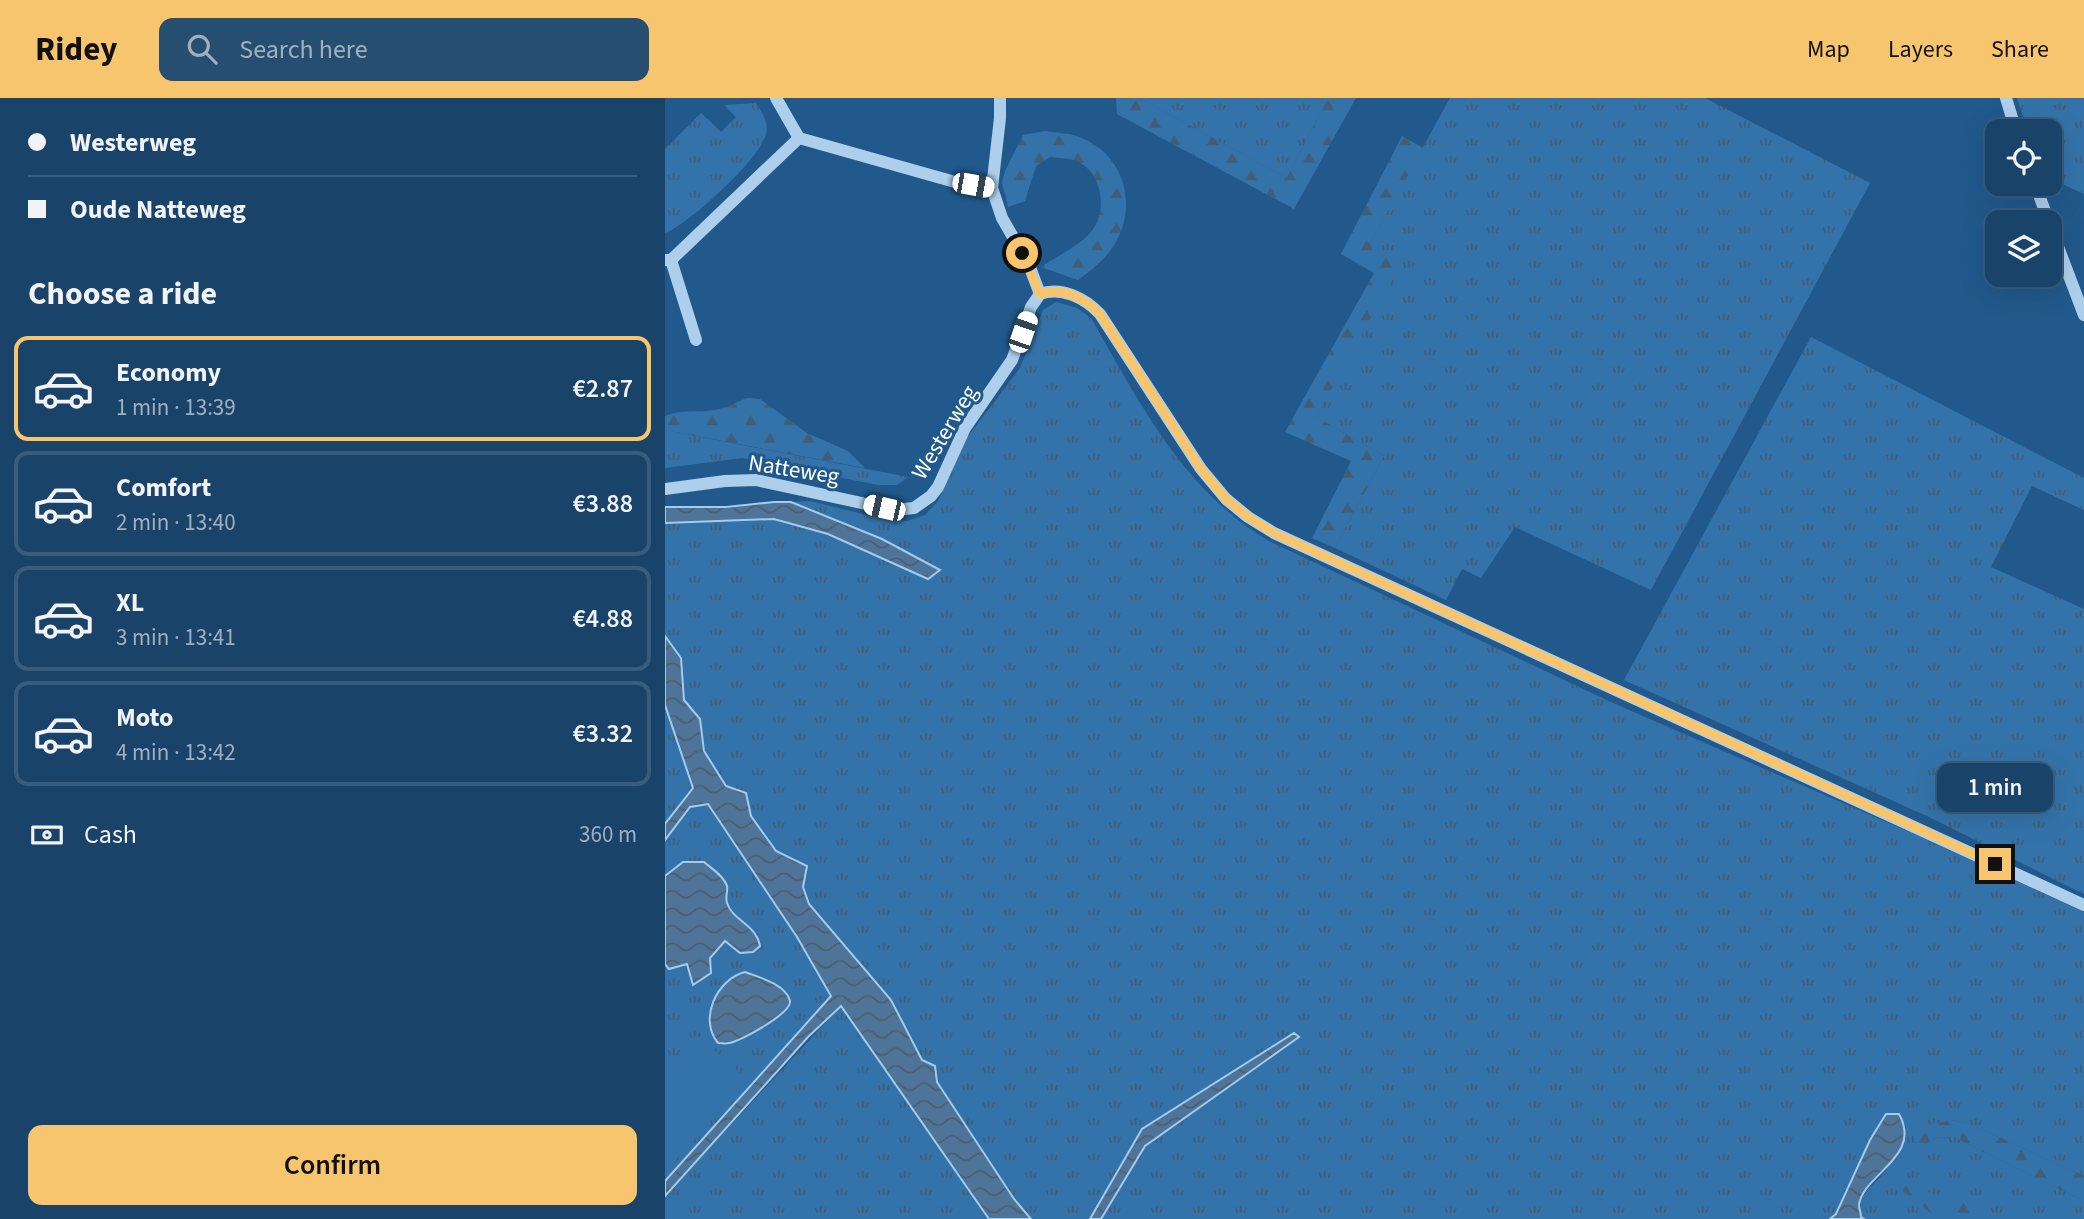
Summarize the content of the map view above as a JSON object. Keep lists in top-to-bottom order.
{
  "streets": {
    "street": ["Westerweg", "Natteweg"]
  },
  "crossings": [
    ["Westerweg", "Natteweg"]
  ],
  "page": {
    "header": "Ridey",
    "search": "Search here",
    "nav": ["Map", "Layers", "Share"],
    "banner": ["Westerweg", "Oude Natteweg"],
    "heading": "Choose a ride",
    "list": [
      {
        "name": "Economy",
        "note": "1 min · 13:39",
        "value": "€2.87"
      },
      {
        "name": "Comfort",
        "note": "2 min · 13:40",
        "value": "€3.88"
      },
      {
        "name": "XL",
        "note": "3 min · 13:41",
        "value": "€4.88"
      },
      {
        "name": "Moto",
        "note": "4 min · 13:42",
        "value": "€3.32"
      }
    ],
    "bubble": "1 min",
    "pay": ["Cash", "360 m"],
    "buttons": "Confirm"
  }
}
